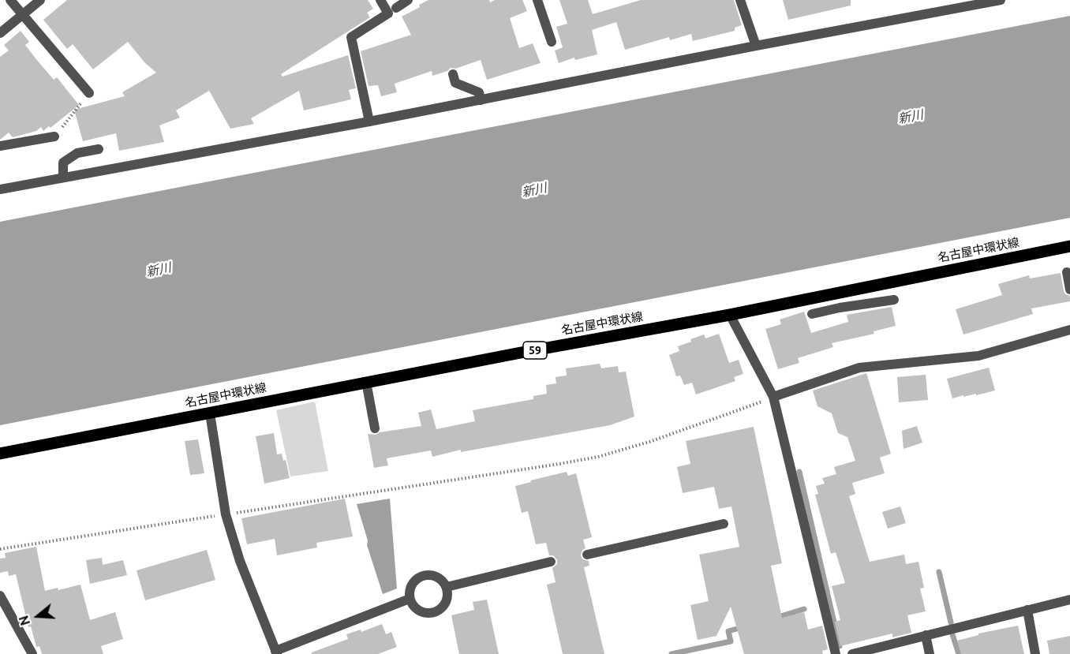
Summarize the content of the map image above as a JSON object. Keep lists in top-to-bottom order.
{
  "streets": {
    "main road": ["名古屋中環状線", "59"]
  },
  "water": ["新川"],
  "north": "left"
}
